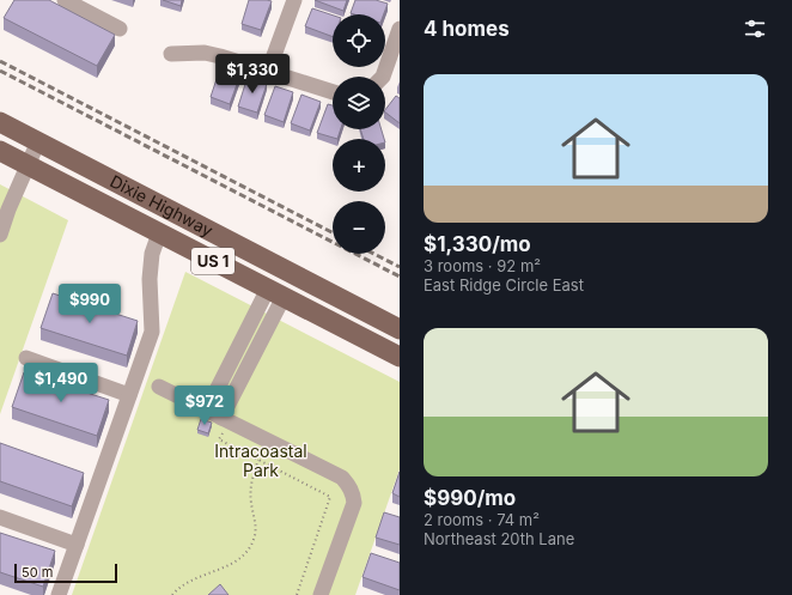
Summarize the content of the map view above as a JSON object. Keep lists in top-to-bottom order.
{
  "streets": {
    "main road": ["Dixie Highway", "US 1"]
  },
  "parks": ["Intracoastal Park"],
  "scale_bar": "50 m",
  "page": {
    "heading": "4 homes",
    "map_buttons": ["+", "−"],
    "price": [
      "$1,330",
      "$990",
      "$1,490",
      "$972"
    ],
    "list": [
      {
        "name": "$1,330/mo",
        "note": "3 rooms · 92 m² · East Ridge Circle East"
      },
      {
        "name": "$990/mo",
        "note": "2 rooms · 74 m² · Northeast 20th Lane"
      }
    ],
    "scale": "50 m"
  }
}
